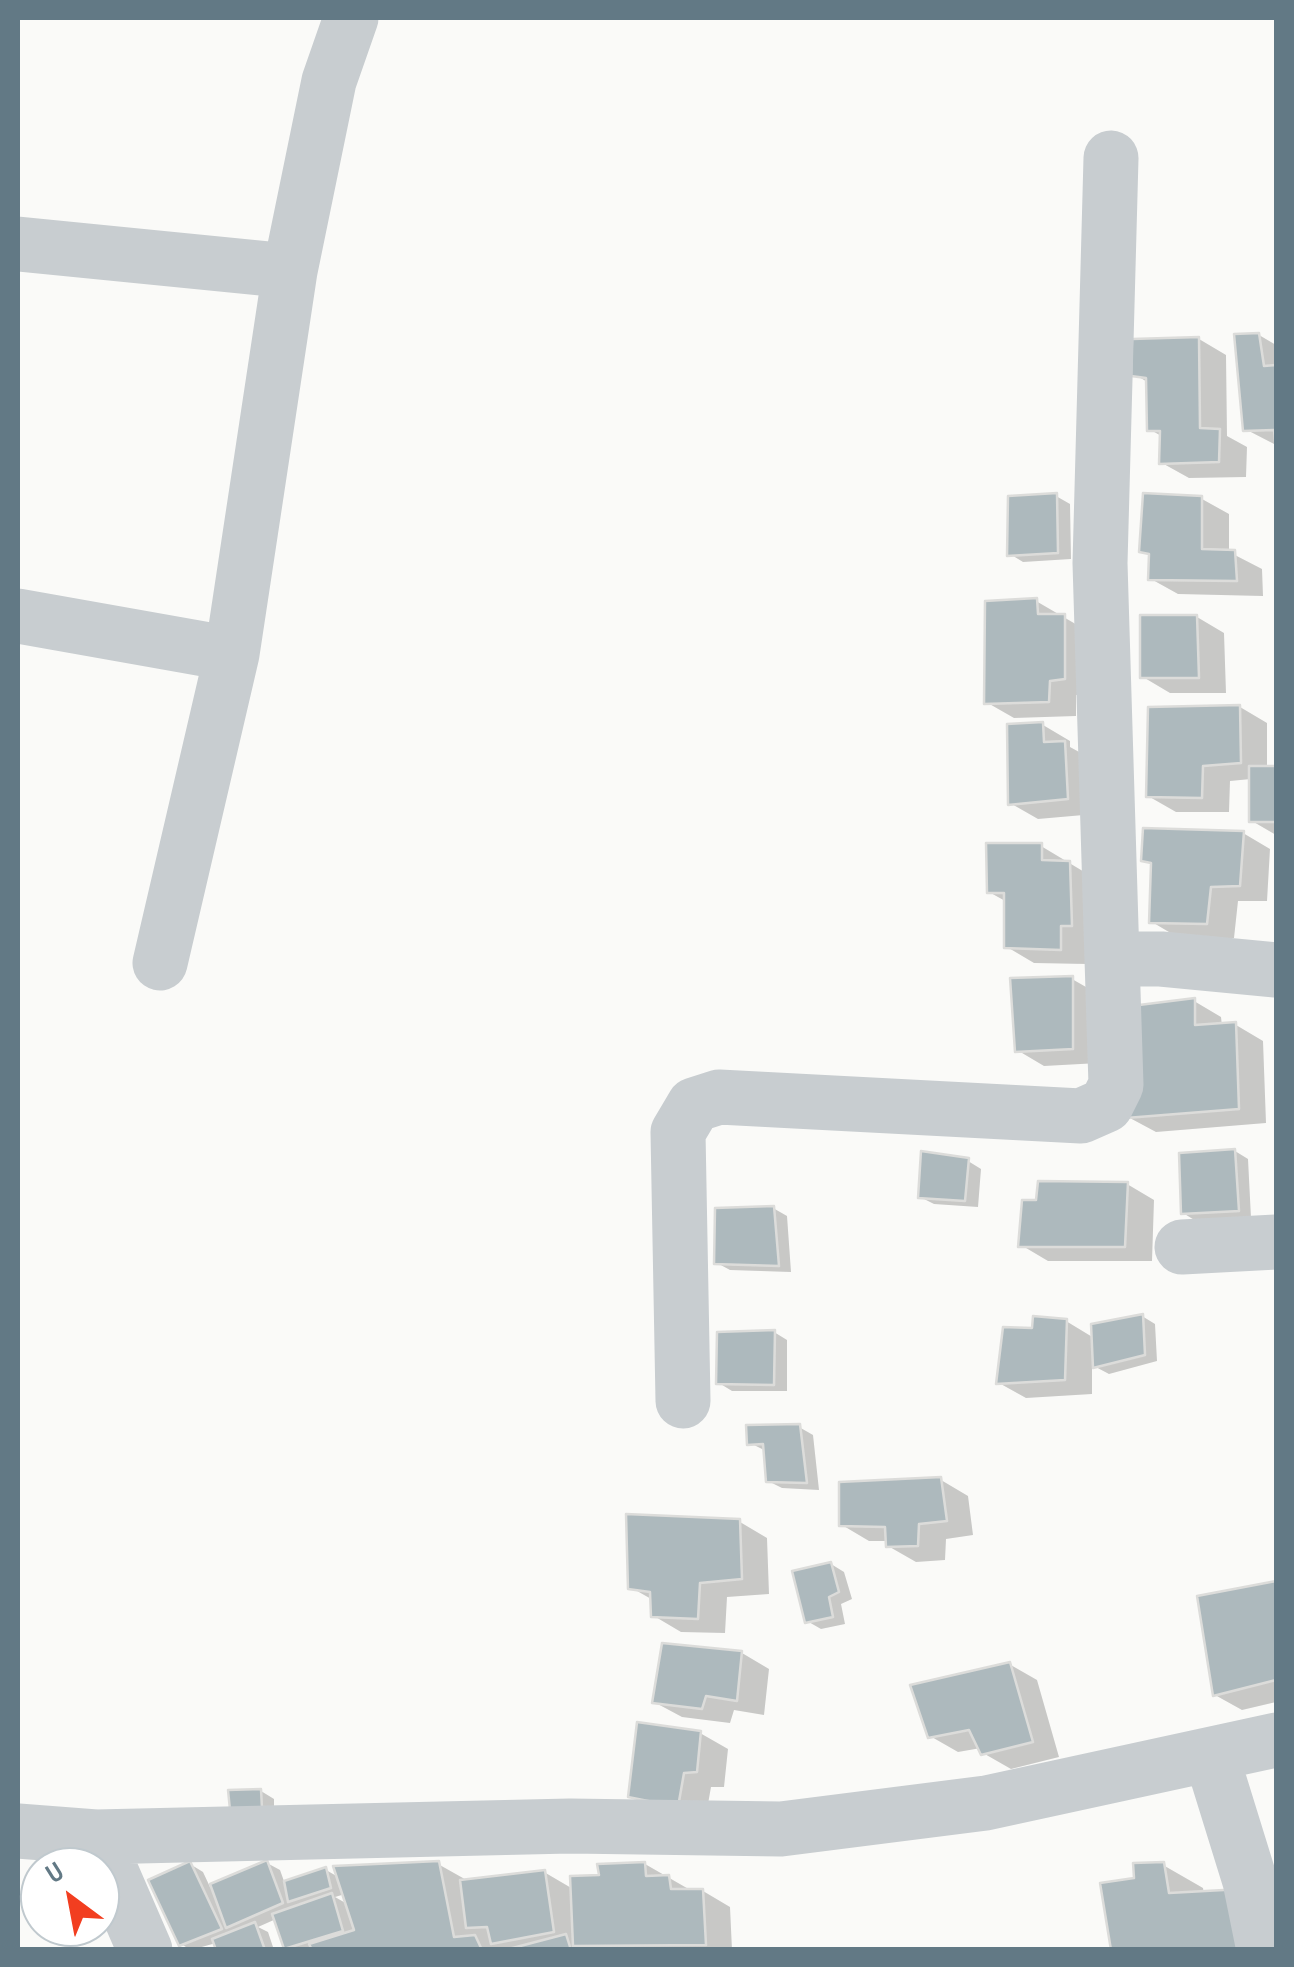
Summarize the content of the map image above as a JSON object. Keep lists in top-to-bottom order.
{
  "north": "top left"
}
